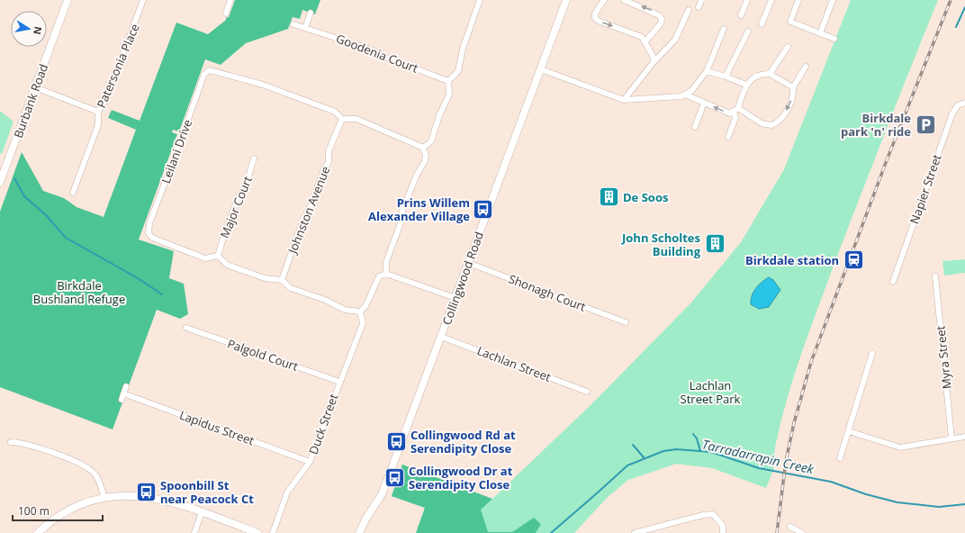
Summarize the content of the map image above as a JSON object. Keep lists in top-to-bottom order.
{
  "streets": {
    "street": [
      "Goodenia Court",
      "Patersonia Place",
      "Burbank Road",
      "Leilani Drive",
      "Napier Street",
      "Major Court",
      "Johnston Avenue",
      "Collingwood Road",
      "Shonagh Court",
      "Palgold Court",
      "Myra Street",
      "Lachlan Street",
      "Duck Street",
      "Lapidus Street"
    ]
  },
  "crossings": [
    ["Leilani Drive", "Major Court"],
    ["Leilani Drive", "Johnston Avenue"],
    ["Collingwood Road", "Shonagh Court"],
    ["Collingwood Road", "Lachlan Street"],
    ["Palgold Court", "Duck Street"],
    ["Duck Street", "Lapidus Street"]
  ],
  "water": ["Tarradarrapin Creek"],
  "parks": ["Birkdale Bushland Refuge", "Lachlan Street Park"],
  "places": {
    "parking": ["Birkdale park 'n' ride"],
    "building": ["De Soos", "John Scholtes Building"],
    "bus stop": [
      "Prins Willem Alexander Village",
      "Collingwood Rd at Serendipity Close",
      "Collingwood Dr at Serendipity Close",
      "Spoonbill St near Peacock Ct"
    ],
    "station": ["Birkdale station"]
  },
  "scale_bar": "100 m",
  "north": "right"
}
